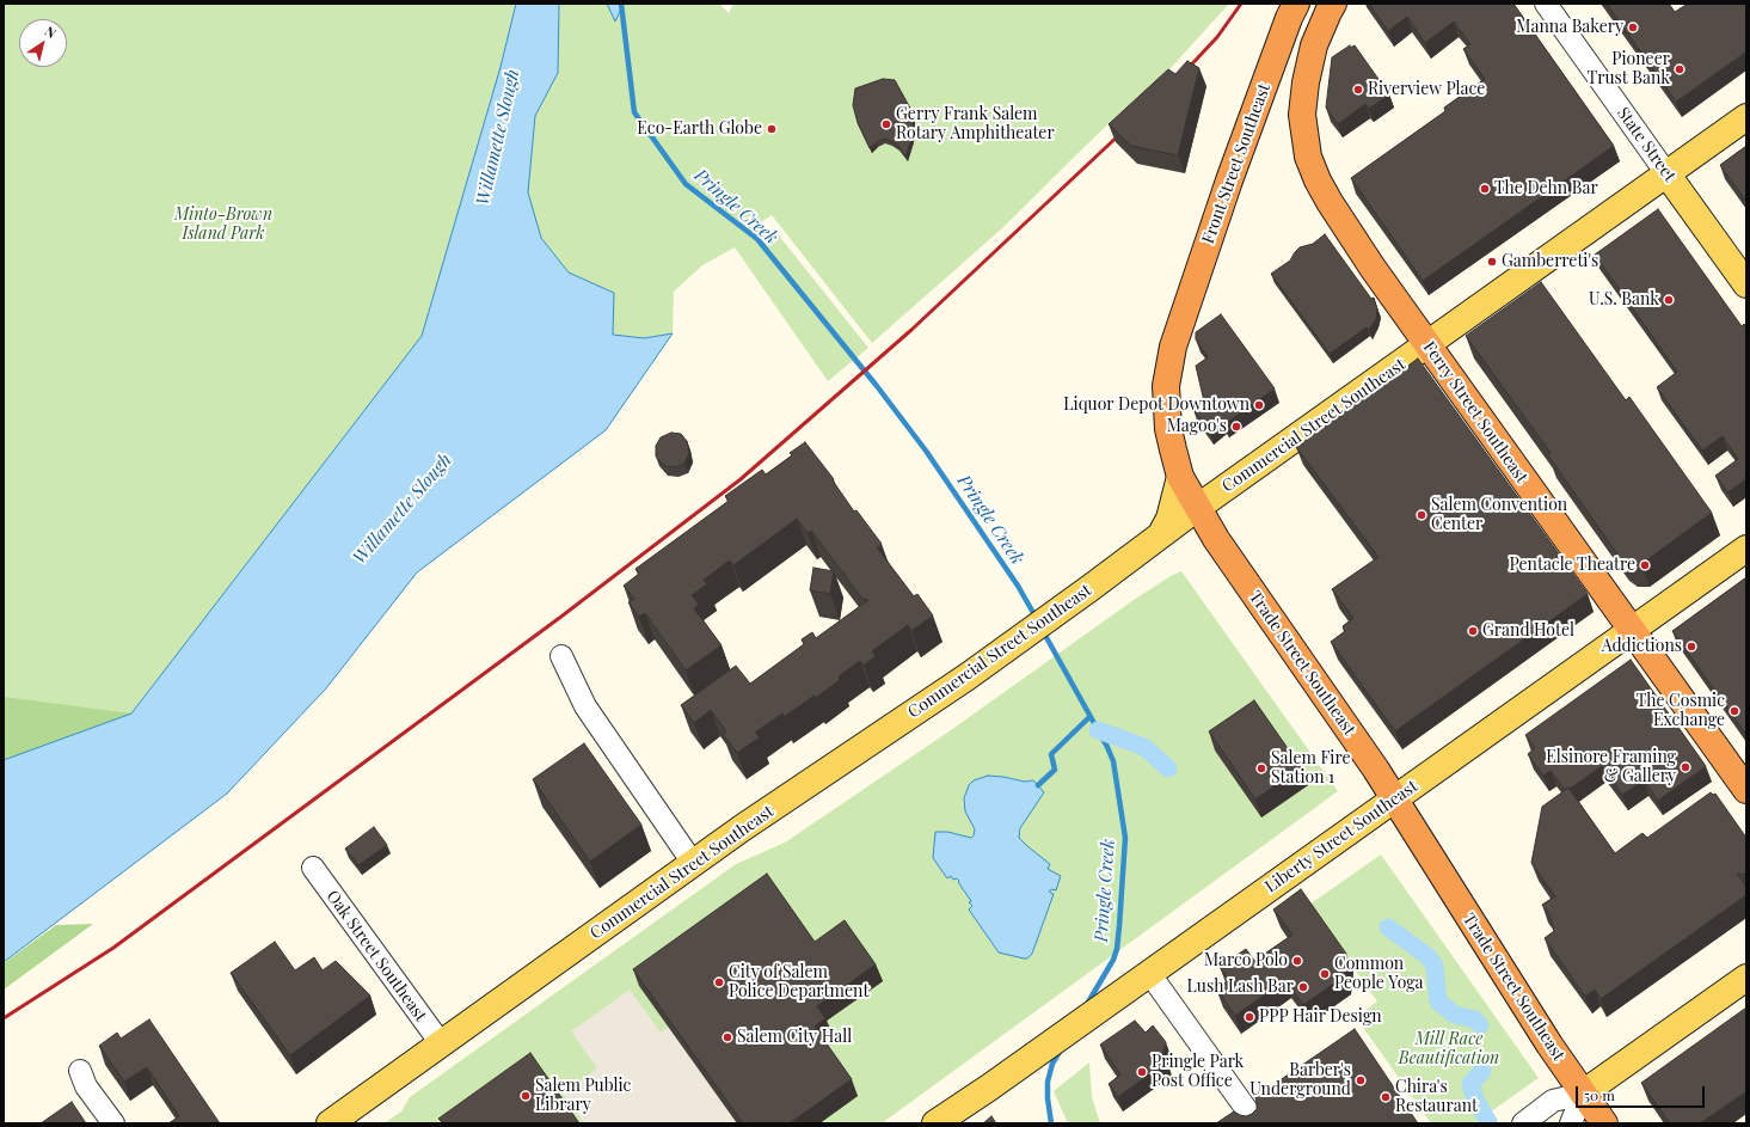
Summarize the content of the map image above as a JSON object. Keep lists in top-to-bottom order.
{
  "streets": {
    "highway": ["Front Street Southeast", "Ferry Street Southeast", "Trade Street Southeast"],
    "main road": ["State Street", "Commercial Street Southeast", "Liberty Street Southeast"],
    "street": ["Oak Street Southeast"]
  },
  "crossings": [
    ["State Street", "Commercial Street Southeast"],
    ["Front Street Southeast", "Trade Street Southeast"],
    ["Ferry Street Southeast", "Commercial Street Southeast"],
    ["Ferry Street Southeast", "Liberty Street Southeast"],
    ["Commercial Street Southeast", "Trade Street Southeast"],
    ["Commercial Street Southeast", "Oak Street Southeast"],
    ["Trade Street Southeast", "Liberty Street Southeast"]
  ],
  "water": ["Willamette Slough", "Pringle Creek"],
  "parks": ["Minto-Brown Island Park", "Mill Race Beautification"],
  "places": [
    "Manna Bakery",
    "Pioneer Trust Bank",
    "Riverview Place",
    "Gerry Frank Salem Rotary Amphitheater",
    "Eco-Earth Globe",
    "The Dehn Bar",
    "Gamberreti's",
    "U.S. Bank",
    "Liquor Depot Downtown",
    "Magoo's",
    "Salem Convention Center",
    "Pentacle Theatre",
    "Grand Hotel",
    "Addictions",
    "The Cosmic Exchange",
    "Elsinore Framing & Gallery",
    "Salem Fire Station 1",
    "Marco Polo",
    "Common People Yoga",
    "City of Salem Police Department",
    "Lush Lash Bar",
    "PPP Hair Design",
    "Salem City Hall",
    "Pringle Park Post Office",
    "Barber's Underground",
    "Salem Public Library",
    "Chira's Restaurant"
  ],
  "scale_bar": "50 m",
  "north": "top right"
}
